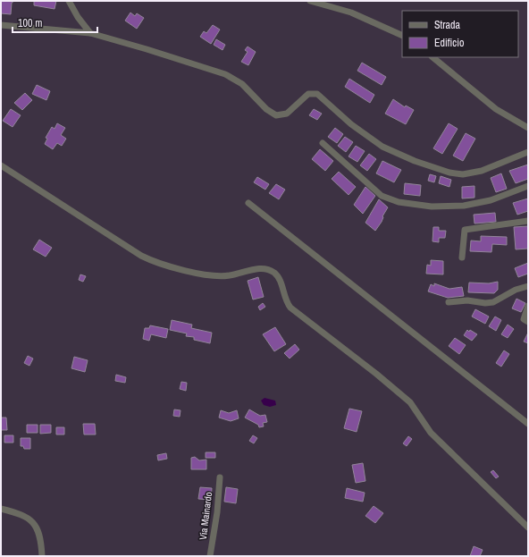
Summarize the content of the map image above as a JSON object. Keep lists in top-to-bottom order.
{
  "streets": {
    "street": ["Via Mainardo"]
  },
  "legend": ["Strada", "Edificio"],
  "scale_bar": "100 m"
}
